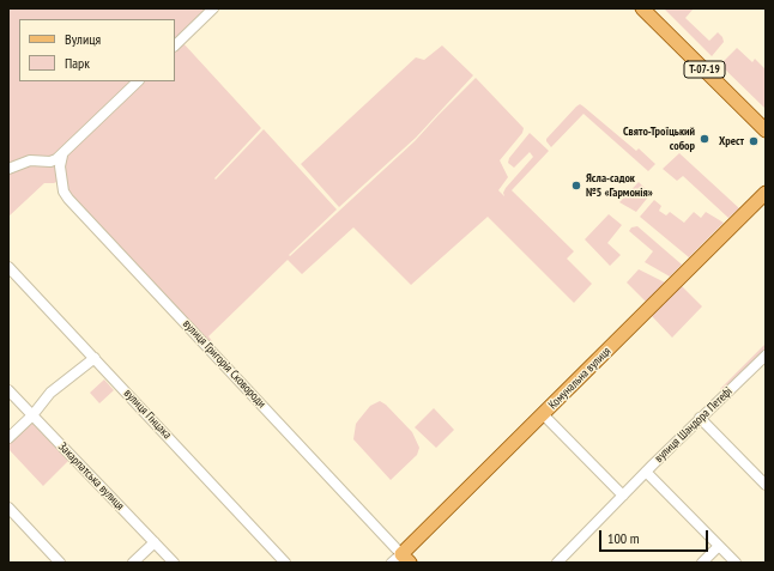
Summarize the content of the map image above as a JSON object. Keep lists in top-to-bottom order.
{
  "streets": {
    "main road": ["Т-07-19", "Комунальна вулиця"],
    "street": [
      "вулиця Григорія Сковороди",
      "вулиця Гінцака",
      "вулиця Шандора Петефі",
      "Закарпатська вулиця"
    ]
  },
  "crossings": [
    ["вулиця Григорія Сковороди", "Комунальна вулиця"]
  ],
  "places": ["Свято-Троїцький собор", "Хрест", "Ясла-садок №5 «Гармонія»"],
  "legend": ["Вулиця", "Парк"],
  "scale_bar": "100 m"
}
